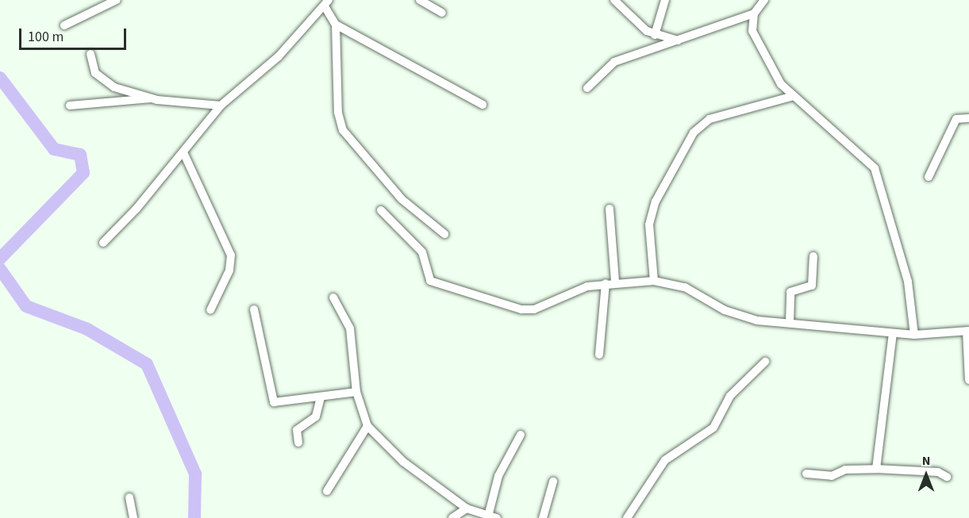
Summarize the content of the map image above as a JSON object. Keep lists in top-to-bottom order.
{
  "scale_bar": "100 m",
  "north": "top"
}
